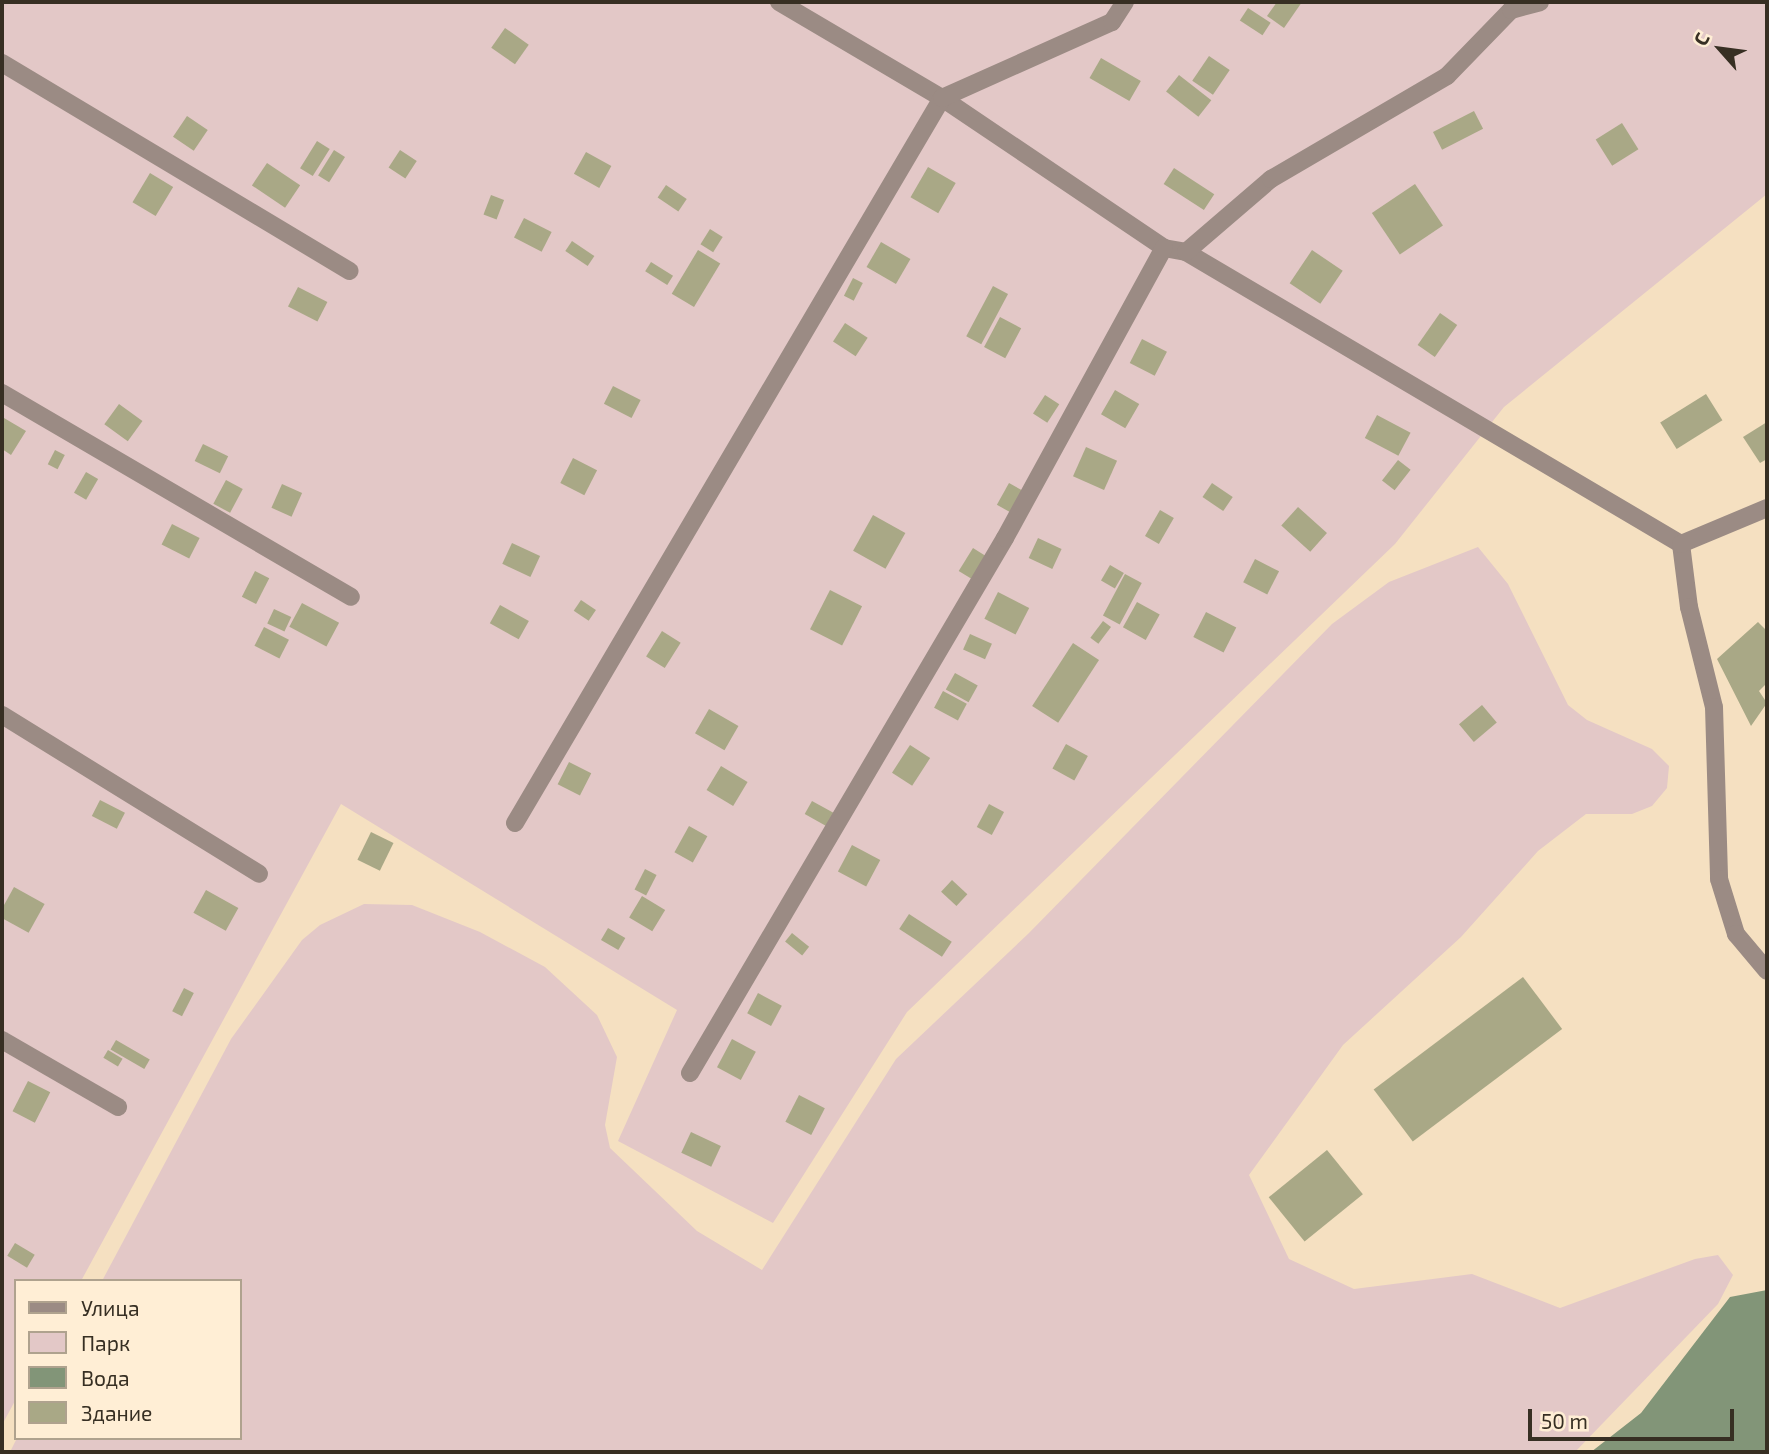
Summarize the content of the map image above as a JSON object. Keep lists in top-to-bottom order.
{
  "legend": [
    "Улица",
    "Парк",
    "Вода",
    "Здание"
  ],
  "scale_bar": "50 m",
  "north": "top left"
}
